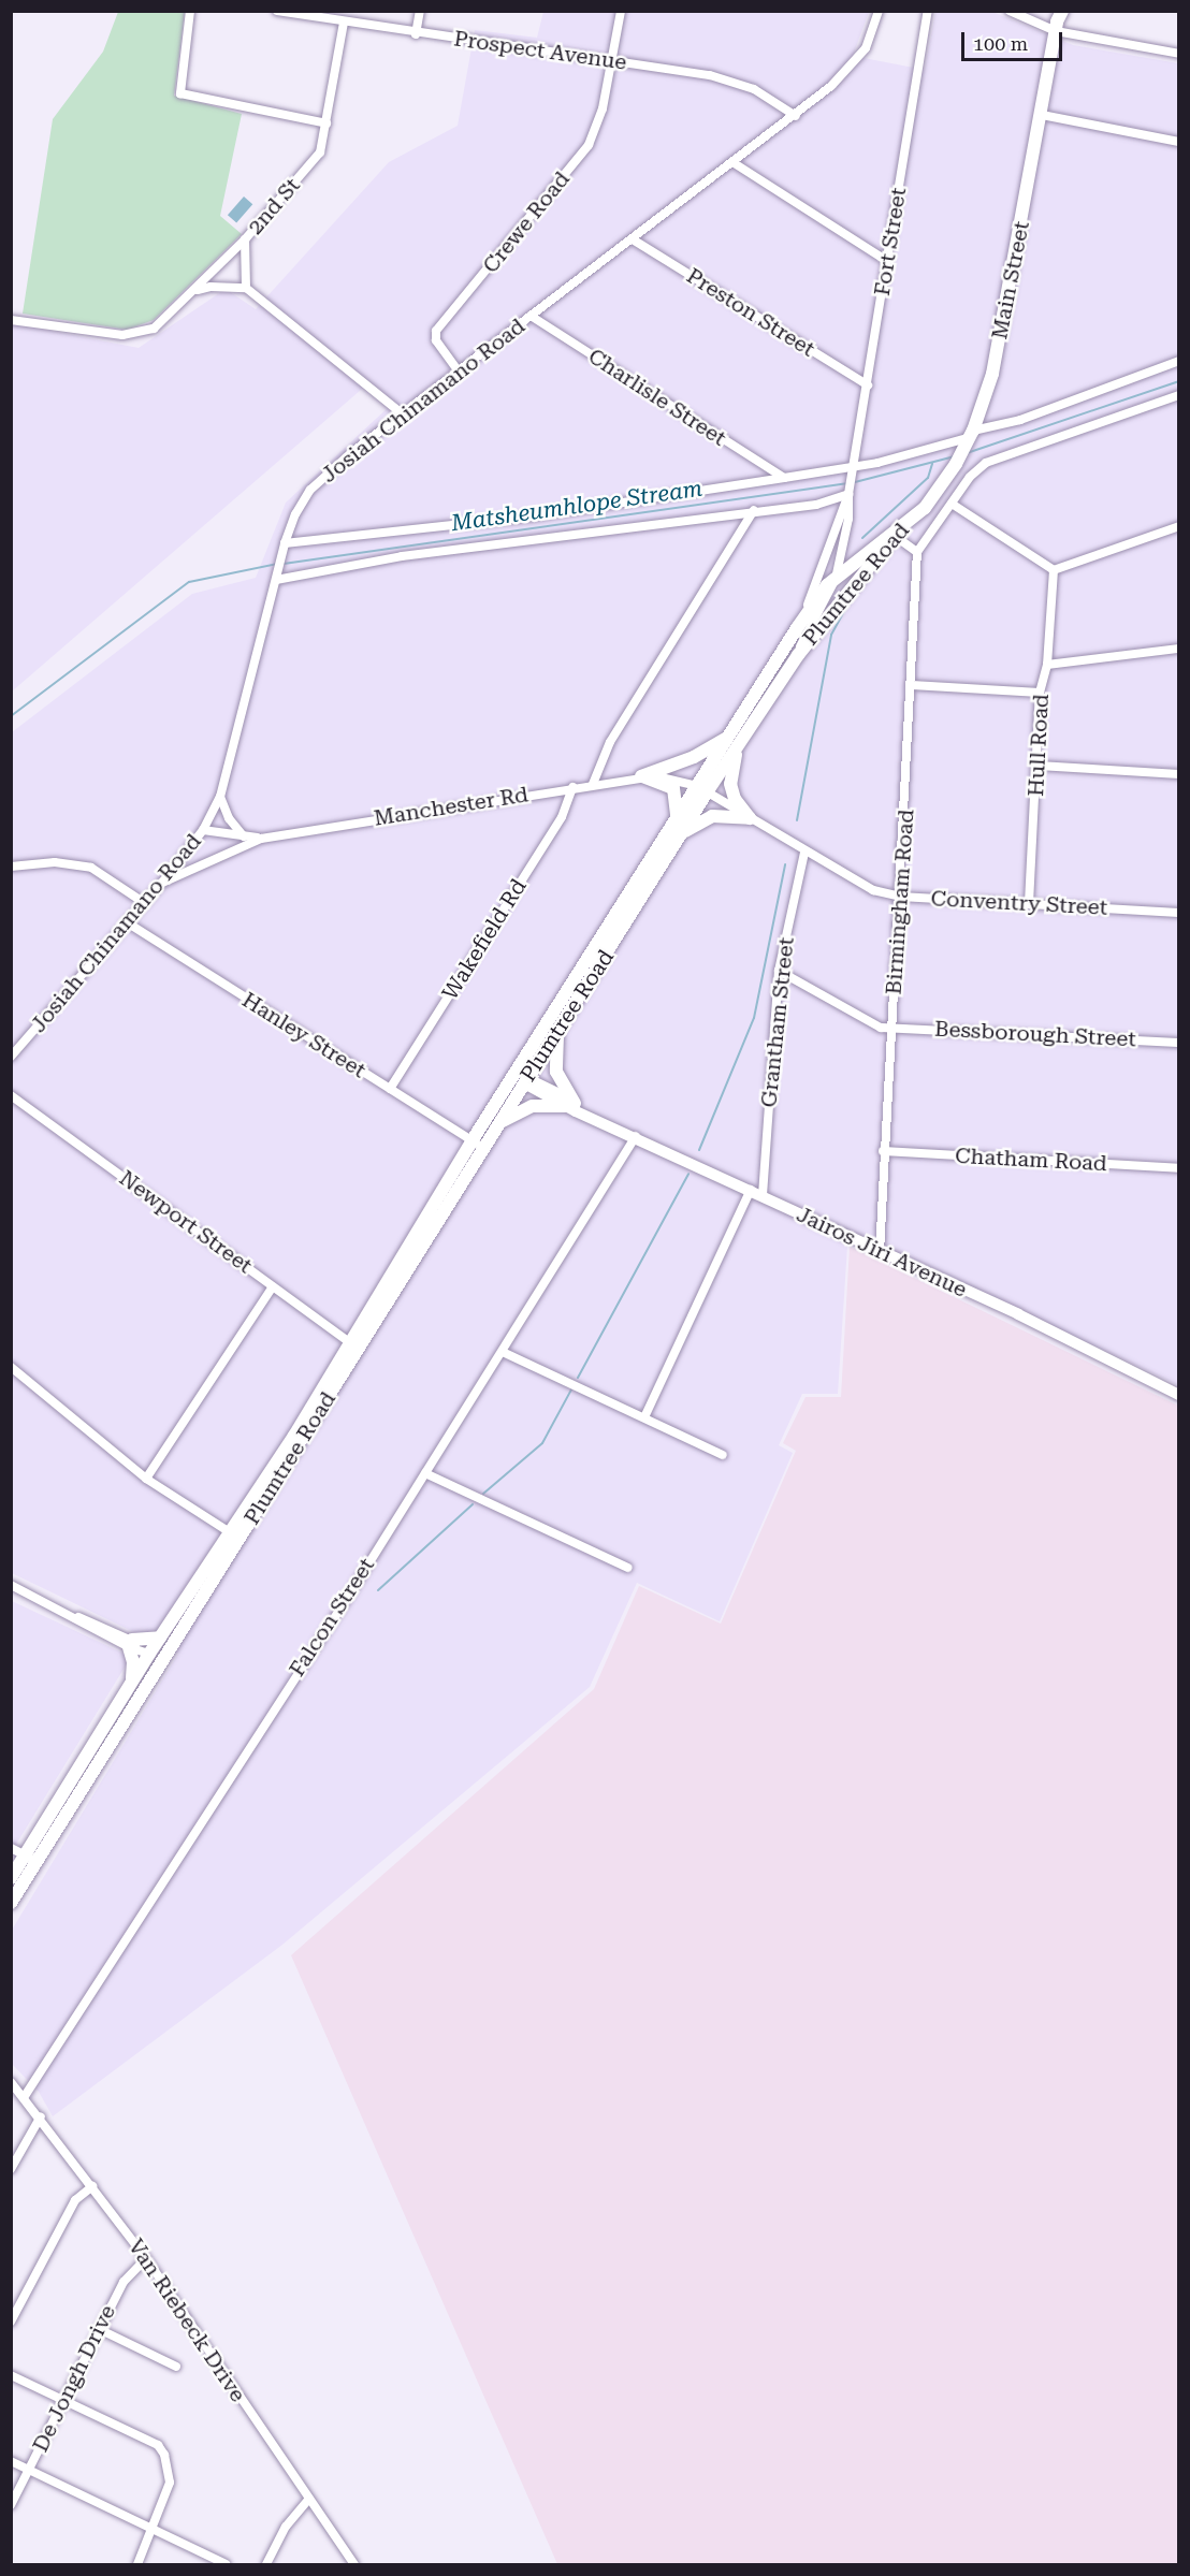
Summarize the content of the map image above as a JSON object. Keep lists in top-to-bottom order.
{
  "streets": {
    "highway": ["Main Street", "Plumtree Road"],
    "main road": ["Jairos Jiri Avenue"],
    "street": [
      "Prospect Avenue",
      "2nd St",
      "Crewe Road",
      "Fort Street",
      "Preston Street",
      "Charlisle Street",
      "Josiah Chinamano Road",
      "Hull Road",
      "Manchester Rd",
      "Birmingham Road",
      "Conventry Street",
      "Wakefield Rd",
      "Grantham Street",
      "Bessborough Street",
      "Hanley Street",
      "Chatham Road",
      "Newport Street",
      "Falcon Street",
      "Van Riebeck Drive",
      "De Jongh Drive"
    ]
  },
  "crossings": [
    ["Prospect Avenue", "2nd St"],
    ["Prospect Avenue", "Crewe Road"],
    ["Prospect Avenue", "Josiah Chinamano Road"],
    ["Crewe Road", "Josiah Chinamano Road"],
    ["Fort Street", "Preston Street"],
    ["Main Street", "Plumtree Road"],
    ["Preston Street", "Josiah Chinamano Road"],
    ["Charlisle Street", "Josiah Chinamano Road"],
    ["Josiah Chinamano Road", "Hanley Street"],
    ["Plumtree Road", "Manchester Rd"],
    ["Plumtree Road", "Conventry Street"],
    ["Plumtree Road", "Hanley Street"],
    ["Plumtree Road", "Newport Street"],
    ["Plumtree Road", "Jairos Jiri Avenue"],
    ["Hull Road", "Conventry Street"],
    ["Manchester Rd", "Conventry Street"],
    ["Manchester Rd", "Wakefield Rd"],
    ["Birmingham Road", "Conventry Street"],
    ["Birmingham Road", "Bessborough Street"],
    ["Birmingham Road", "Chatham Road"],
    ["Birmingham Road", "Jairos Jiri Avenue"],
    ["Conventry Street", "Grantham Street"],
    ["Wakefield Rd", "Hanley Street"],
    ["Grantham Street", "Bessborough Street"],
    ["Grantham Street", "Jairos Jiri Avenue"],
    ["Jairos Jiri Avenue", "Falcon Street"],
    ["Falcon Street", "Van Riebeck Drive"],
    ["Van Riebeck Drive", "De Jongh Drive"]
  ],
  "water": ["Matsheumhlope Stream"],
  "scale_bar": "100 m"
}
